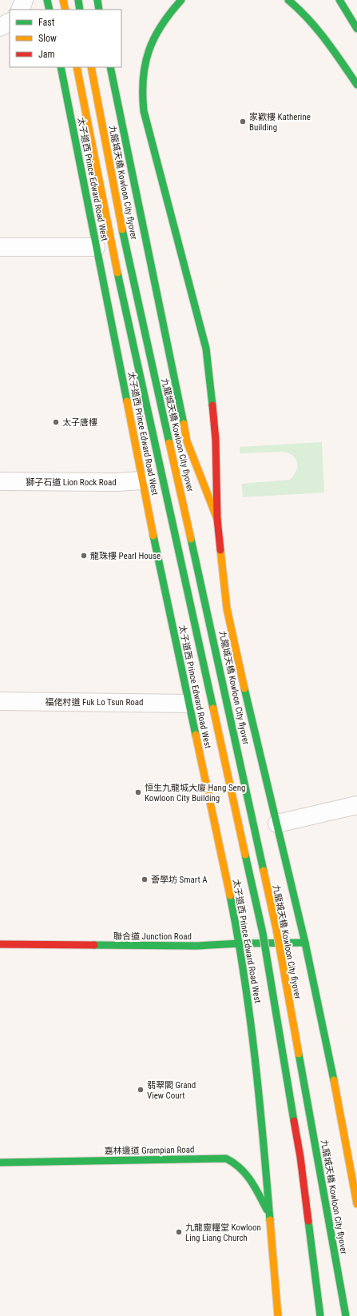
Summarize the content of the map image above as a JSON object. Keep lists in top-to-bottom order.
{
  "streets": {
    "main road": [
      "太子道西 Prince Edward Road West",
      "九龍城天橋 Kowloon City flyover",
      "聯合道 Junction Road",
      "嘉林邊道 Grampian Road"
    ],
    "street": ["獅子石道 Lion Rock Road", "福佬村道 Fuk Lo Tsun Road"]
  },
  "crossings": [
    ["太子道西 Prince Edward Road West", "獅子石道 Lion Rock Road"],
    ["太子道西 Prince Edward Road West", "福佬村道 Fuk Lo Tsun Road"],
    ["太子道西 Prince Edward Road West", "聯合道 Junction Road"],
    ["太子道西 Prince Edward Road West", "嘉林邊道 Grampian Road"]
  ],
  "places": [
    "家歡樓 Katherine Building",
    "太子唐樓",
    "龍珠樓 Pearl House",
    "恒生九龍城大廈 Hang Seng Kowloon City Building",
    "薈學坊 Smart A",
    "翡翠閣 Grand View Court",
    "九龍靈糧堂 Kowloon Ling Liang Church"
  ],
  "legend": ["Fast", "Slow", "Jam"]
}
